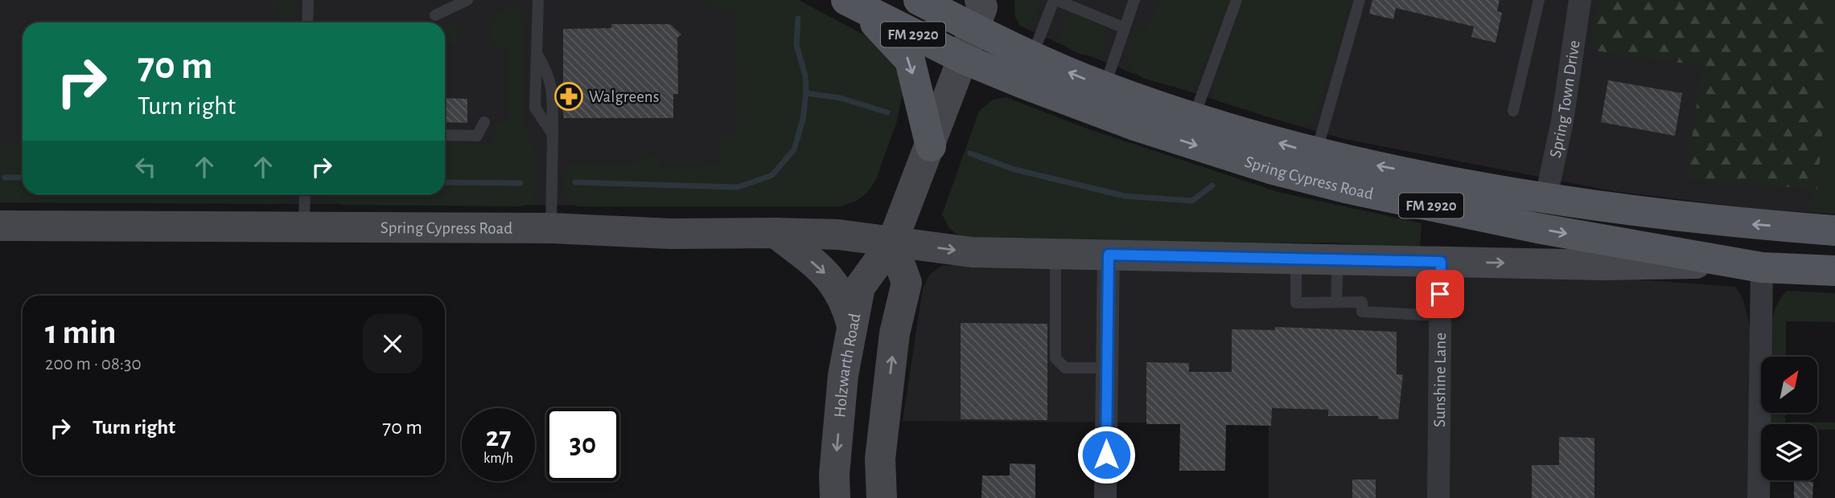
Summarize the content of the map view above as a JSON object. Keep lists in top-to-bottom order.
{
  "streets": {
    "main road": ["FM 2920", "Spring Cypress Road", "Holzwarth Road"],
    "street": ["Spring Town Drive", "Sunshine Lane"]
  },
  "crossings": [
    ["FM 2920", "Spring Cypress Road"],
    ["FM 2920", "Holzwarth Road"],
    ["Spring Town Drive", "Spring Cypress Road"],
    ["Spring Cypress Road", "Holzwarth Road"],
    ["Spring Cypress Road", "Sunshine Lane"]
  ],
  "places": {
    "pharmacy": ["Walgreens"]
  },
  "north": "top right",
  "page": {
    "turn": ["70 m", "Turn right"],
    "heading": ["1 min", "200 m · 08:30"],
    "list": [
      {
        "name": "Turn right",
        "value": "70 m"
      }
    ],
    "speed": "27 km/h",
    "limit": "30"
  }
}
